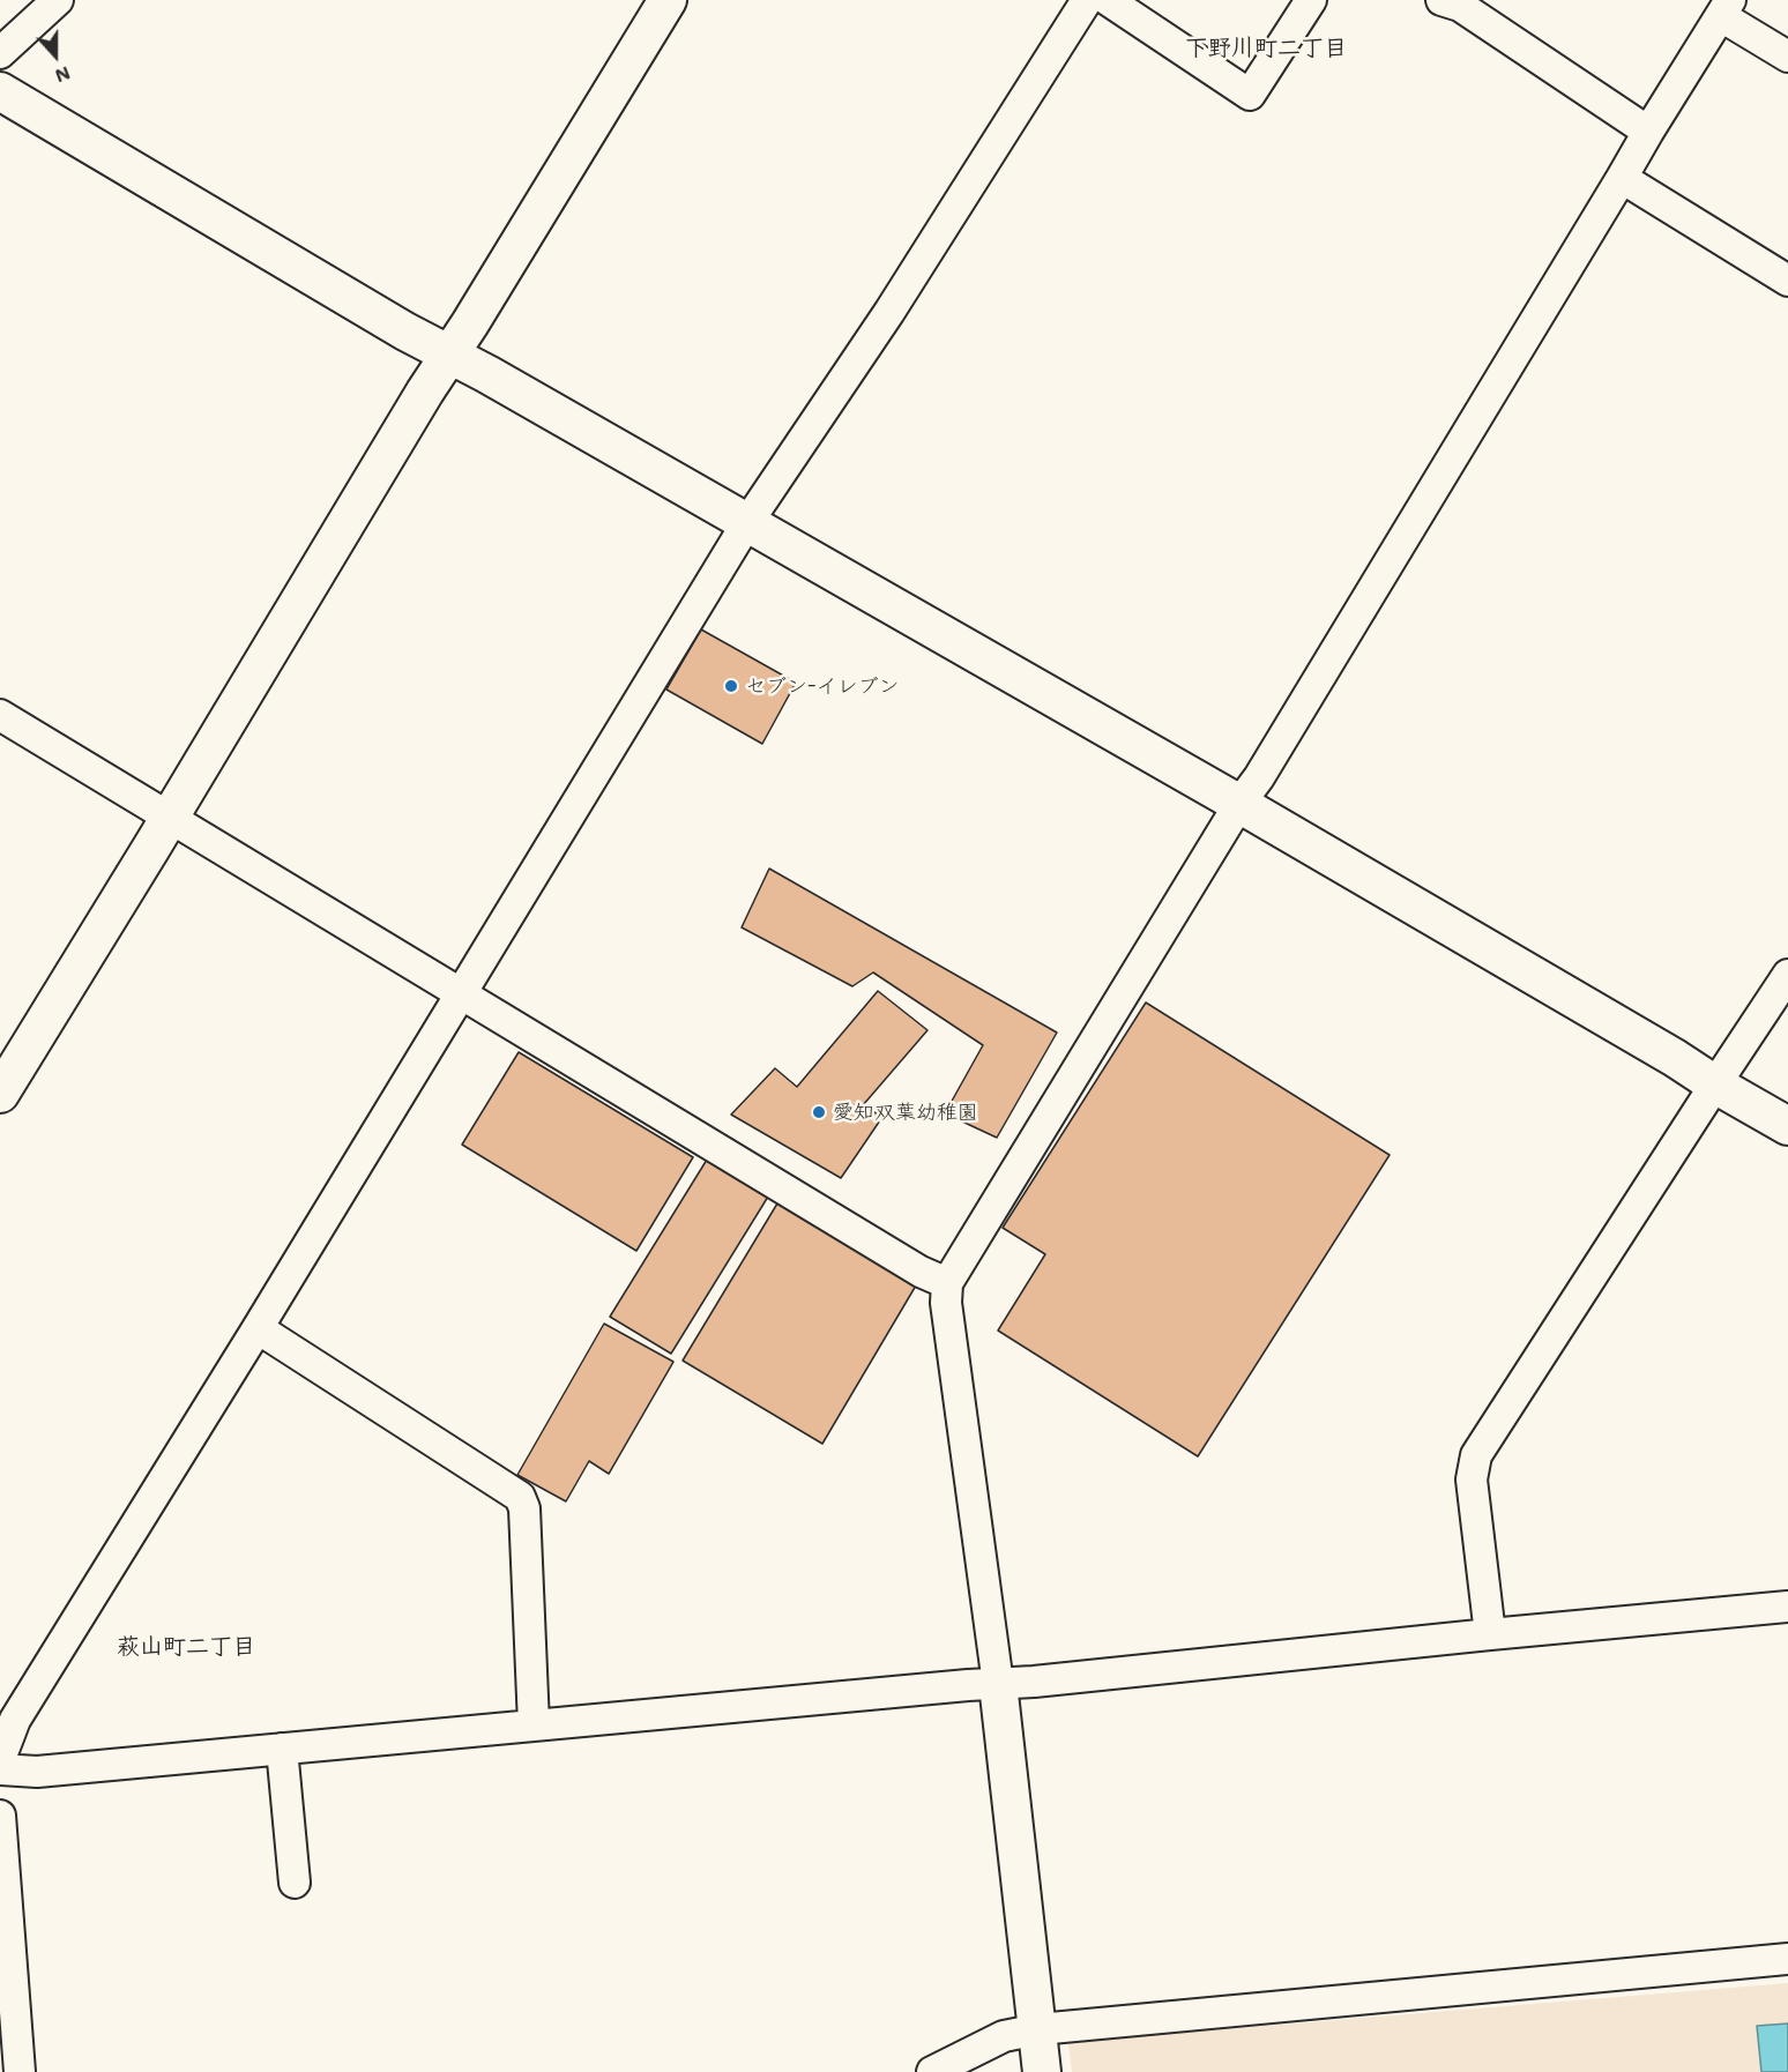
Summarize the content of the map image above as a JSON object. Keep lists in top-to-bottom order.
{
  "districts": ["下野川町二丁目", "萩山町二丁目"],
  "places": ["セブン-イレブン", "愛知双葉幼稚園"],
  "north": "bottom"
}
